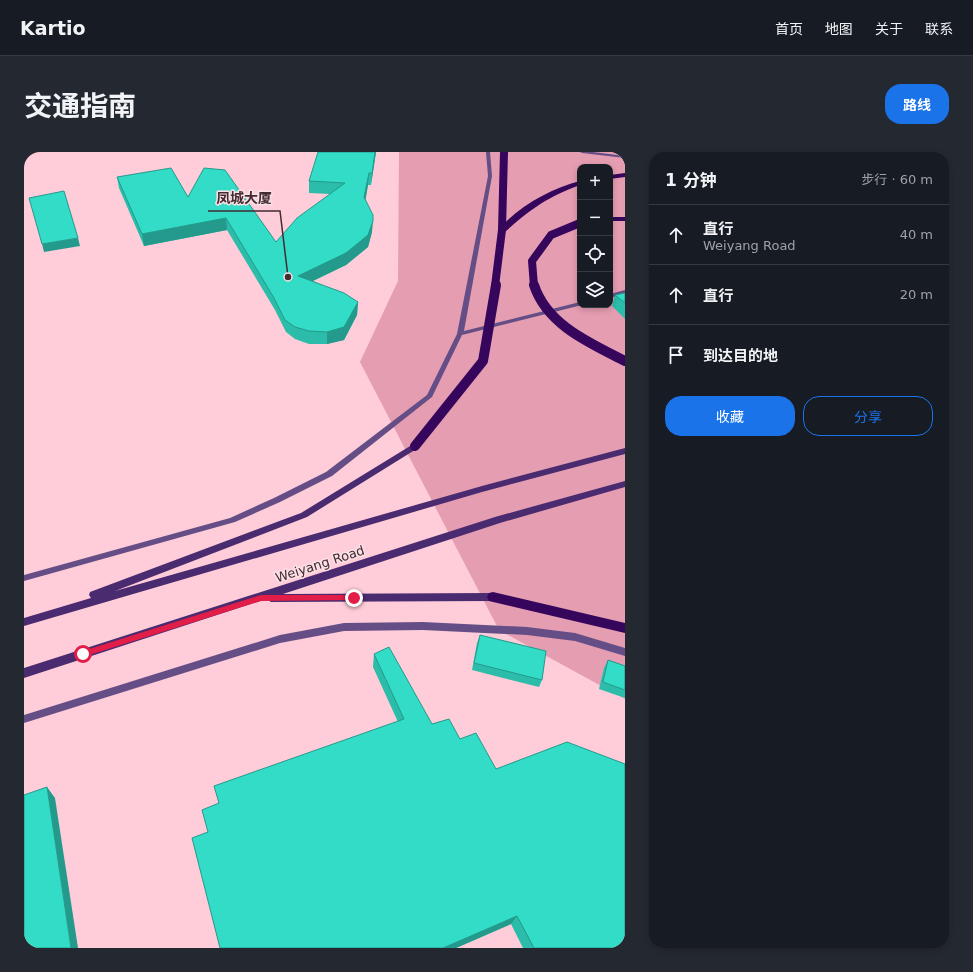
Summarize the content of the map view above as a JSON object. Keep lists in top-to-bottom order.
{
  "streets": {
    "main road": ["Weiyang Road"]
  },
  "places": ["凤城大厦"],
  "page": {
    "header": "Kartio",
    "nav": [
      "首页",
      "地图",
      "关于",
      "联系"
    ],
    "title": "交通指南",
    "buttons": [
      "路线",
      ["收藏", "分享"]
    ],
    "heading": ["1 分钟", "步行 · 60 m"],
    "map_buttons": ["+", "−"],
    "list": [
      ["直行", "Weiyang Road", "40 m"],
      ["直行", "20 m"],
      "到达目的地"
    ]
  }
}
